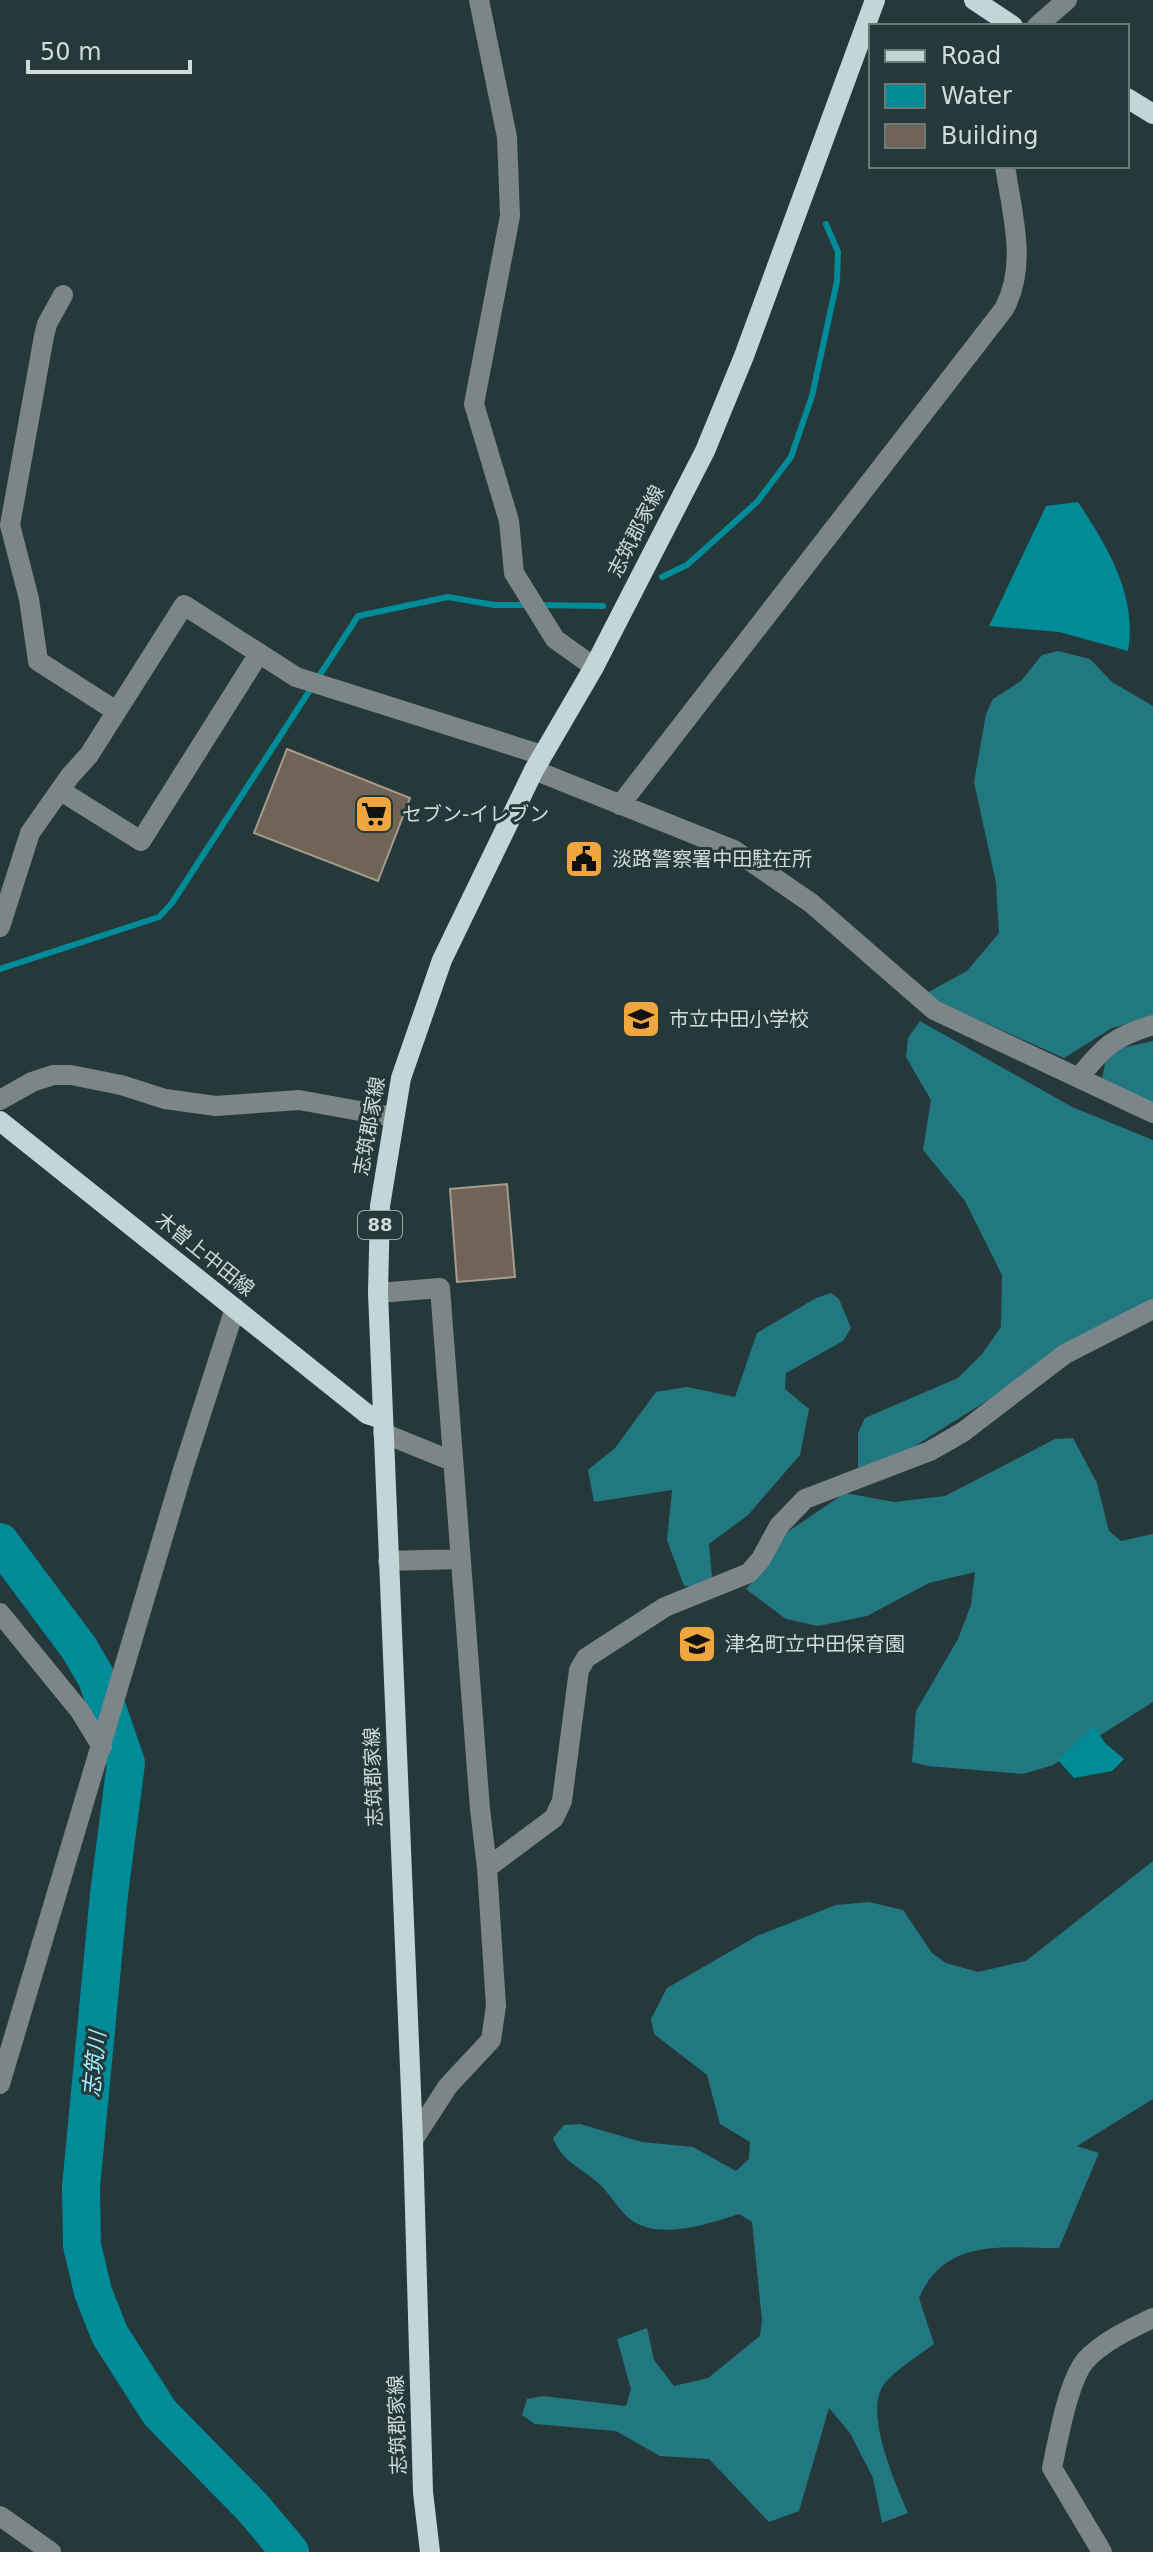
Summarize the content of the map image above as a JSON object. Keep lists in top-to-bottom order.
{
  "streets": {
    "main road": ["志筑郡家線", "88", "木曽上中田線"]
  },
  "crossings": [
    ["志筑郡家線", "木曽上中田線"]
  ],
  "water": ["志筑川"],
  "places": {
    "supermarket": ["セブン-イレブン"],
    "public building": ["淡路警察署中田駐在所"],
    "school or university": ["市立中田小学校", "津名町立中田保育園"]
  },
  "legend": ["Road", "Water", "Building"],
  "scale_bar": "50 m"
}
